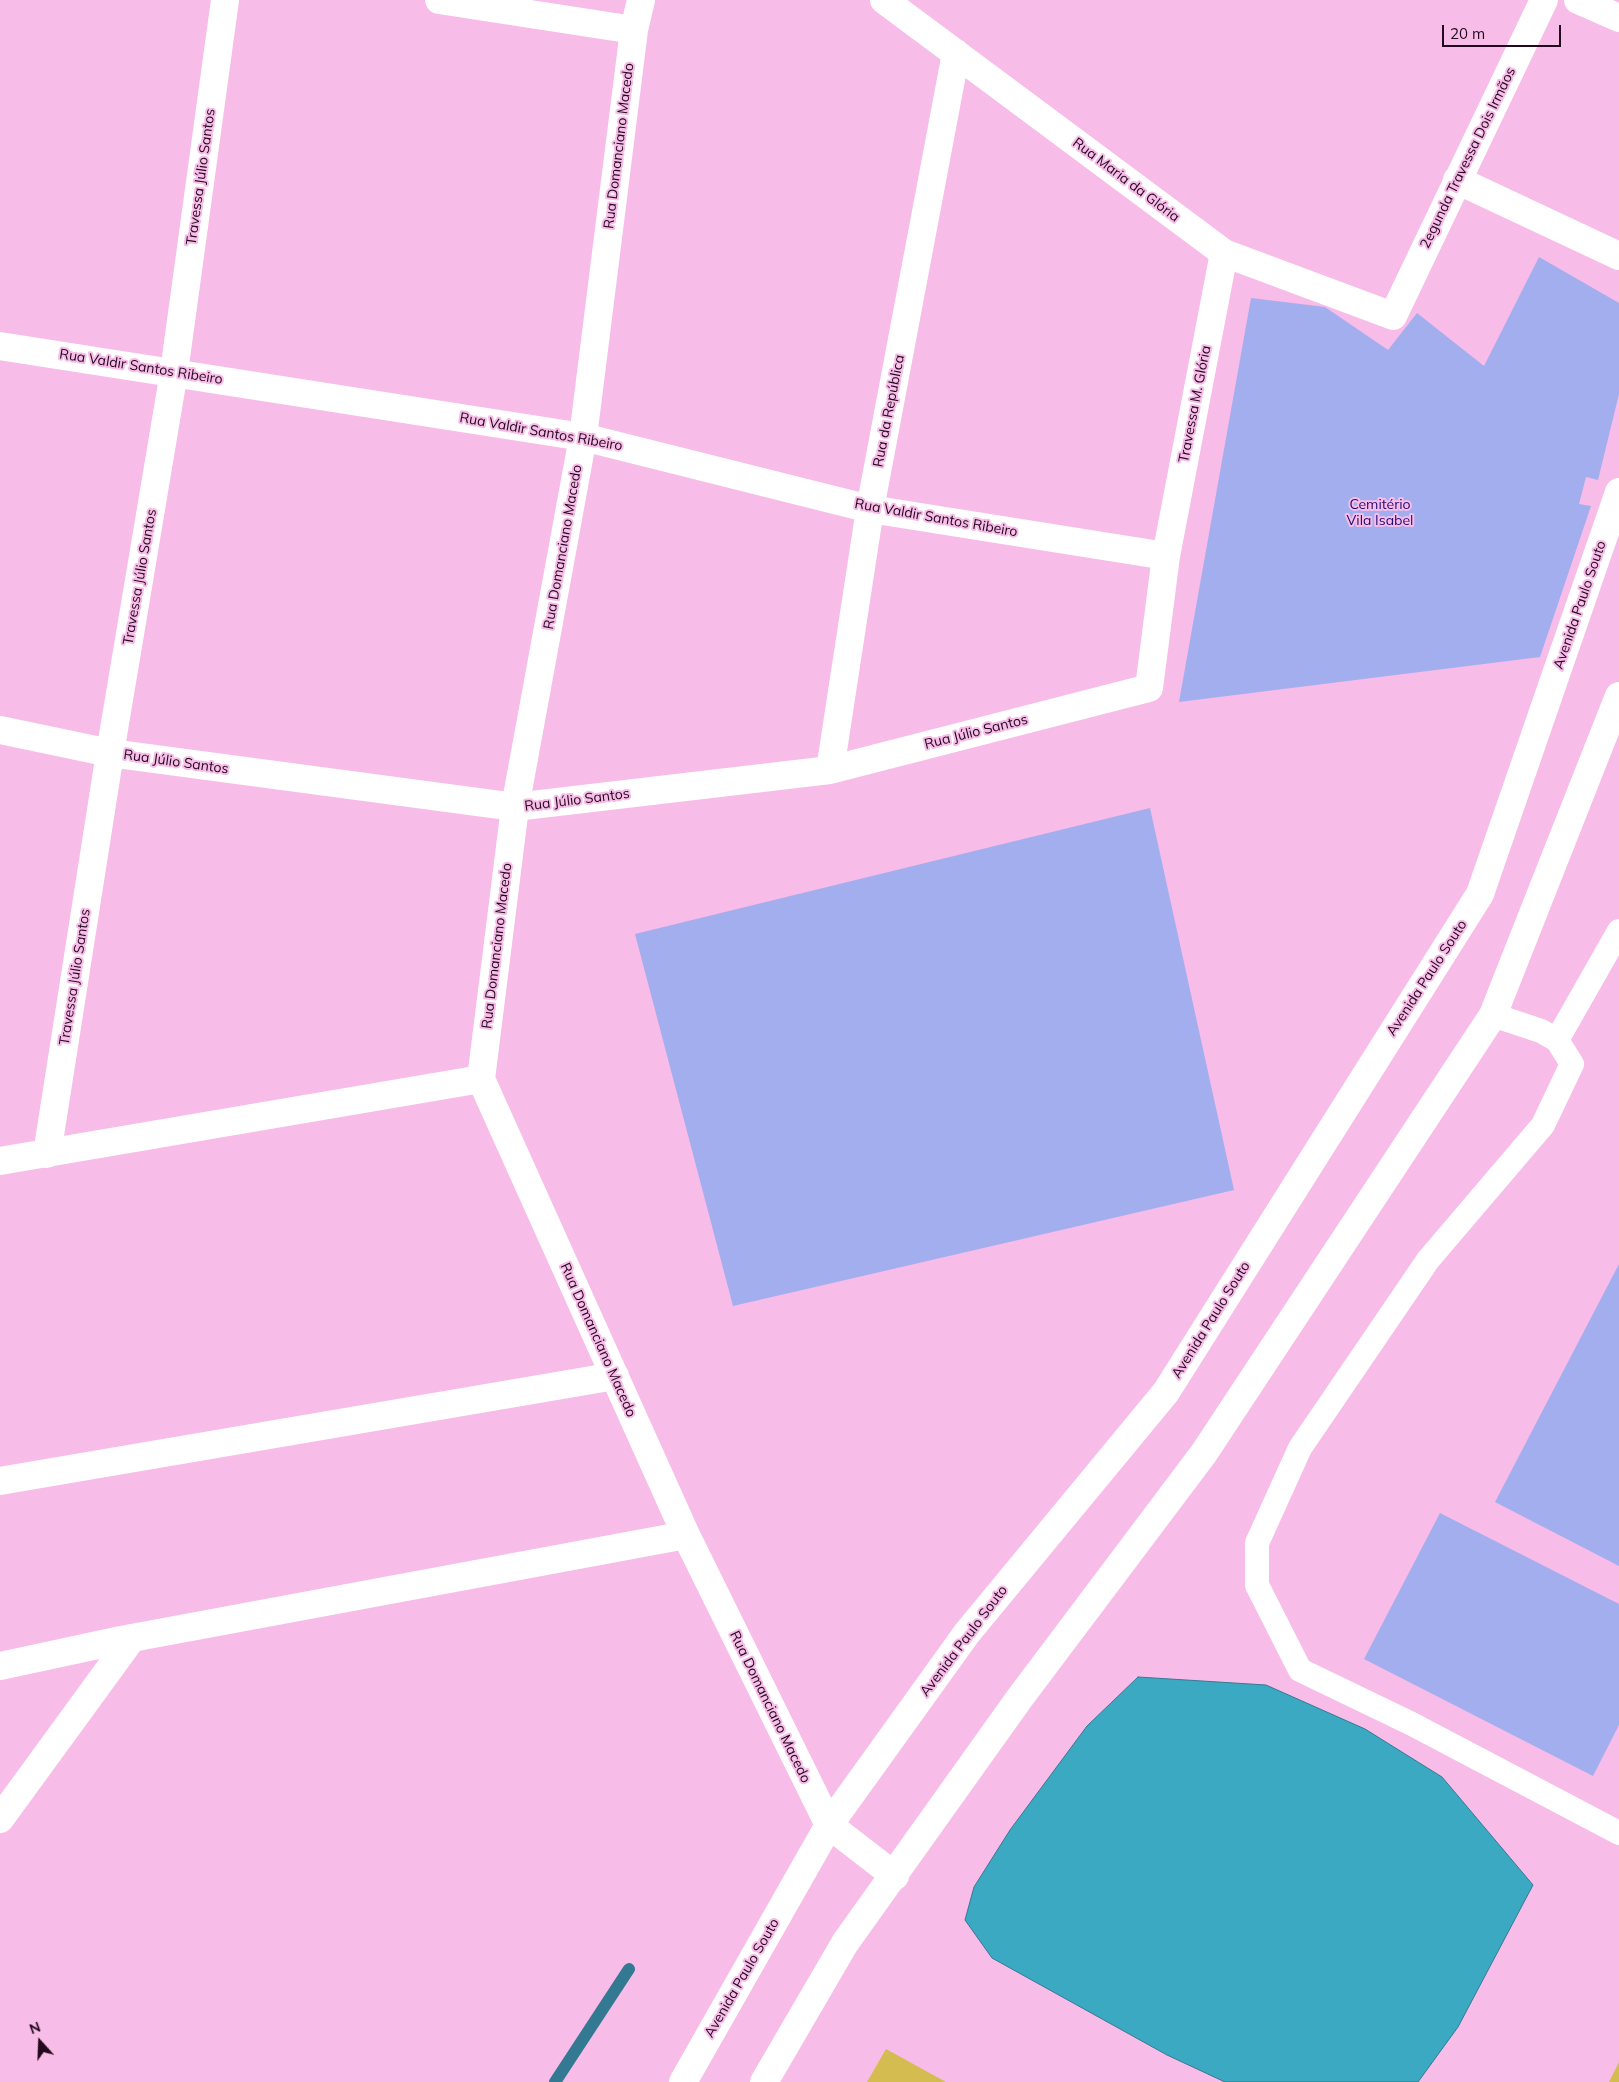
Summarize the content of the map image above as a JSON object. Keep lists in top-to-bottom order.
{
  "streets": {
    "street": [
      "Rua Domanciano Macedo",
      "2egunda Travessa Dois Irmãos",
      "Travessa Júlio Santos",
      "Rua Maria da Glória",
      "Rua Valdir Santos Ribeiro",
      "Travessa M. Glória",
      "Rua da República",
      "Avenida Paulo Souto",
      "Rua Júlio Santos"
    ]
  },
  "crossings": [
    ["Rua Domanciano Macedo", "Rua Valdir Santos Ribeiro"],
    ["Rua Domanciano Macedo", "Avenida Paulo Souto"],
    ["Rua Domanciano Macedo", "Rua Júlio Santos"],
    ["2egunda Travessa Dois Irmãos", "Rua Maria da Glória"],
    ["Travessa Júlio Santos", "Rua Valdir Santos Ribeiro"],
    ["Travessa Júlio Santos", "Rua Júlio Santos"],
    ["Rua Maria da Glória", "Travessa M. Glória"],
    ["Rua Maria da Glória", "Rua da República"],
    ["Rua Valdir Santos Ribeiro", "Travessa M. Glória"],
    ["Rua Valdir Santos Ribeiro", "Rua da República"],
    ["Travessa M. Glória", "Rua Júlio Santos"],
    ["Rua da República", "Rua Júlio Santos"]
  ],
  "parks": ["Cemitério Vila Isabel"],
  "scale_bar": "20 m",
  "north": "top"
}
